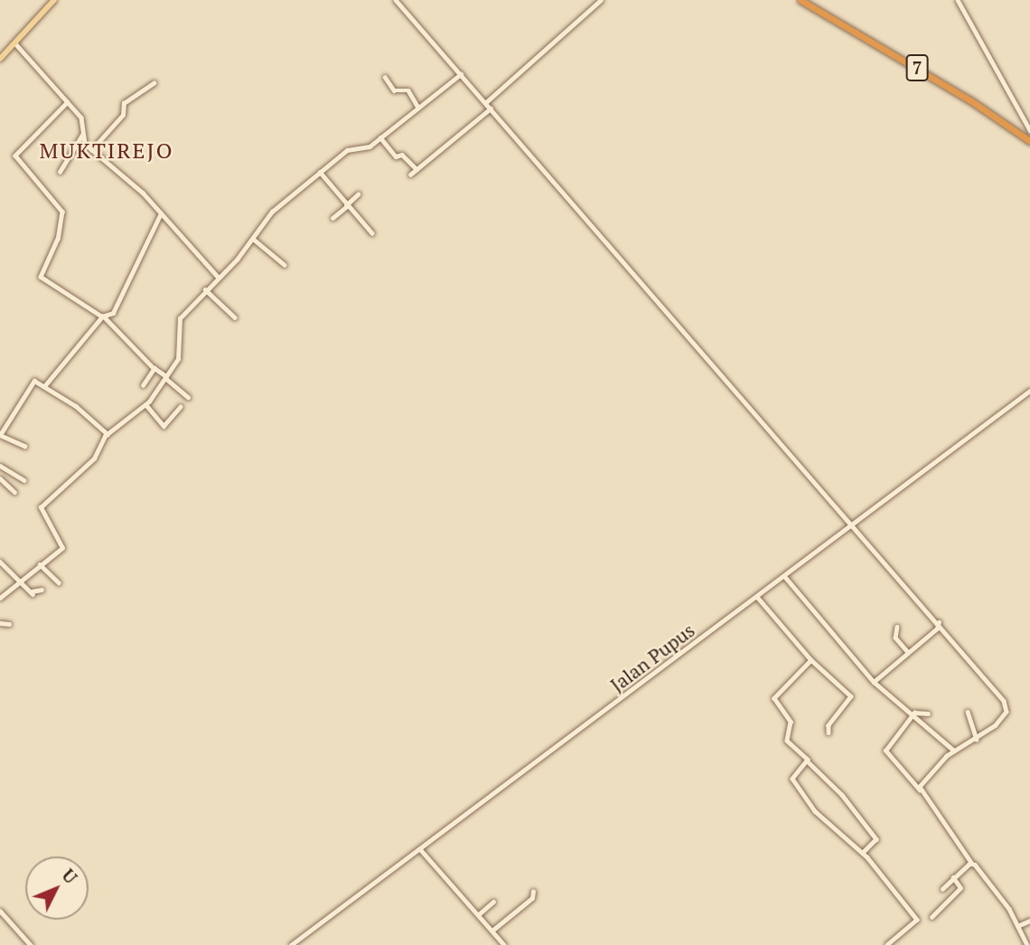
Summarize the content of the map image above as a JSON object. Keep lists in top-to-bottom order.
{
  "streets": {
    "highway": ["7"],
    "street": ["Jalan Pupus"]
  },
  "districts": ["MUKTIREJO"],
  "north": "top right"
}
